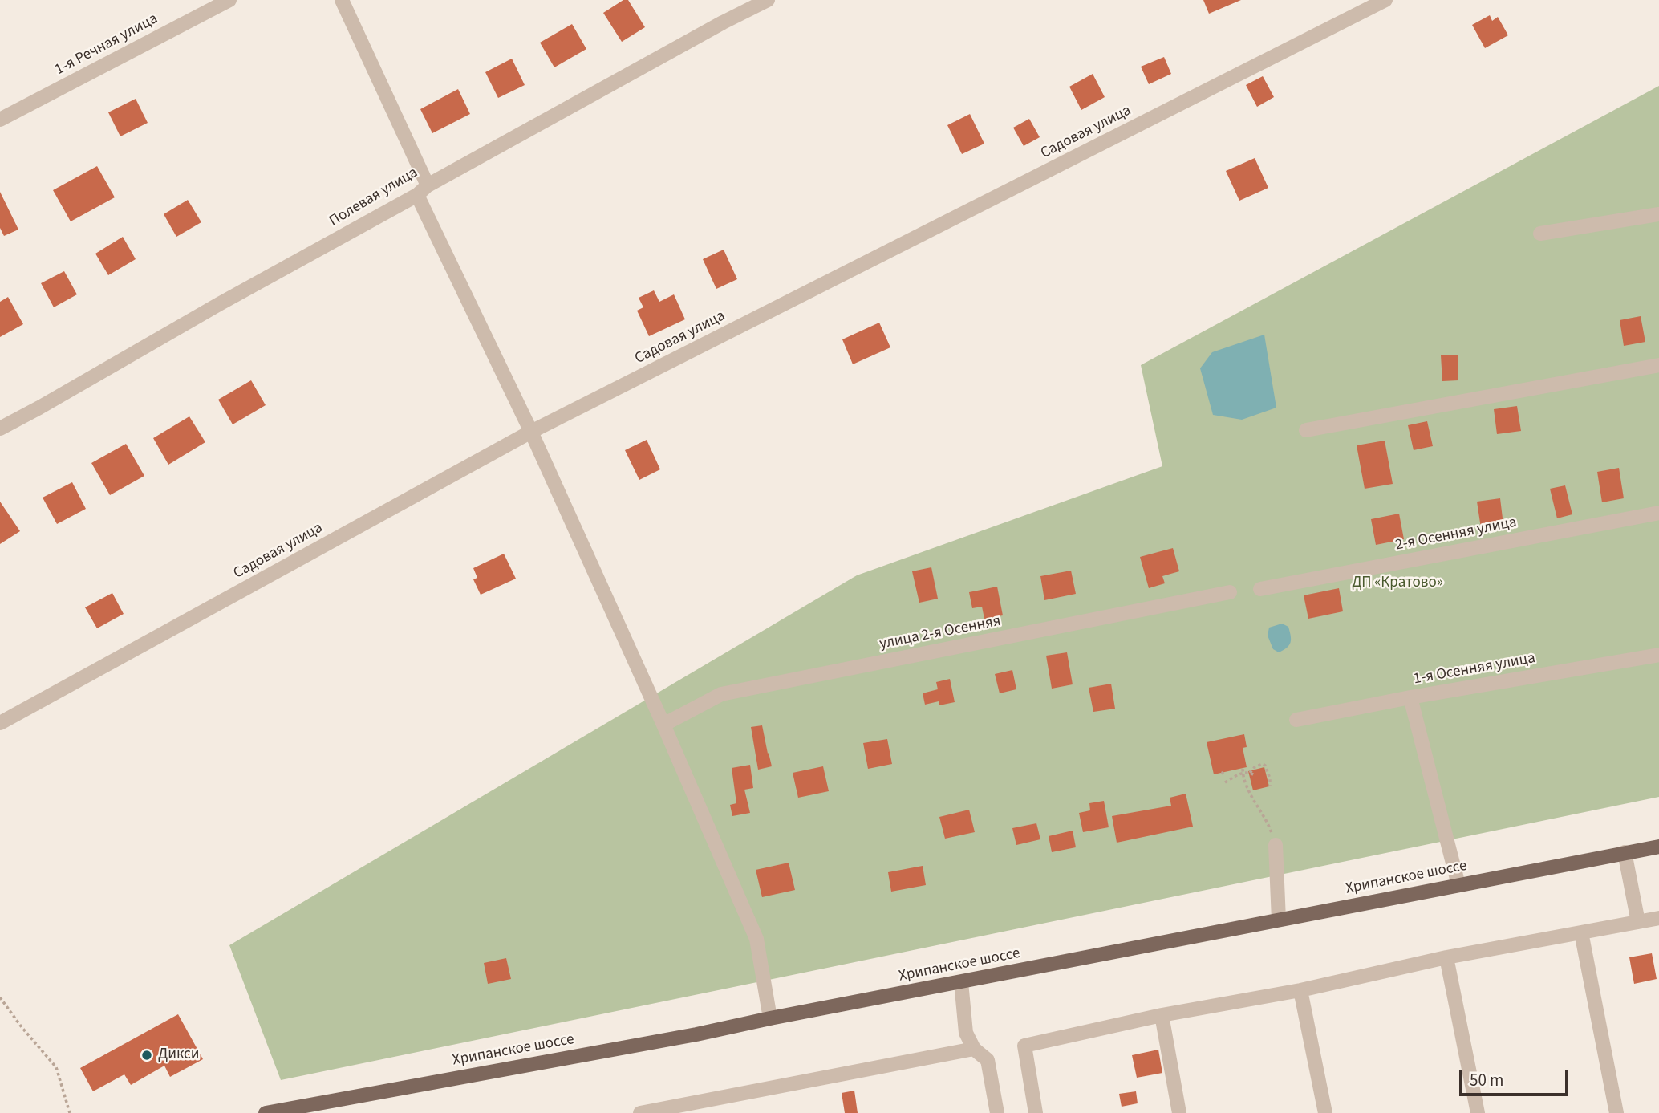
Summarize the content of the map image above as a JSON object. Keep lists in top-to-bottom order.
{
  "streets": {
    "main road": ["Хрипанское шоссе"],
    "street": [
      "1-я Речная улица",
      "Садовая улица",
      "Полевая улица",
      "2-я Осенняя улица",
      "улица 2-я Осенняя",
      "1-я Осенняя улица"
    ]
  },
  "parks": ["ДП «Кратово»"],
  "places": ["Дикси"],
  "scale_bar": "50 m"
}
